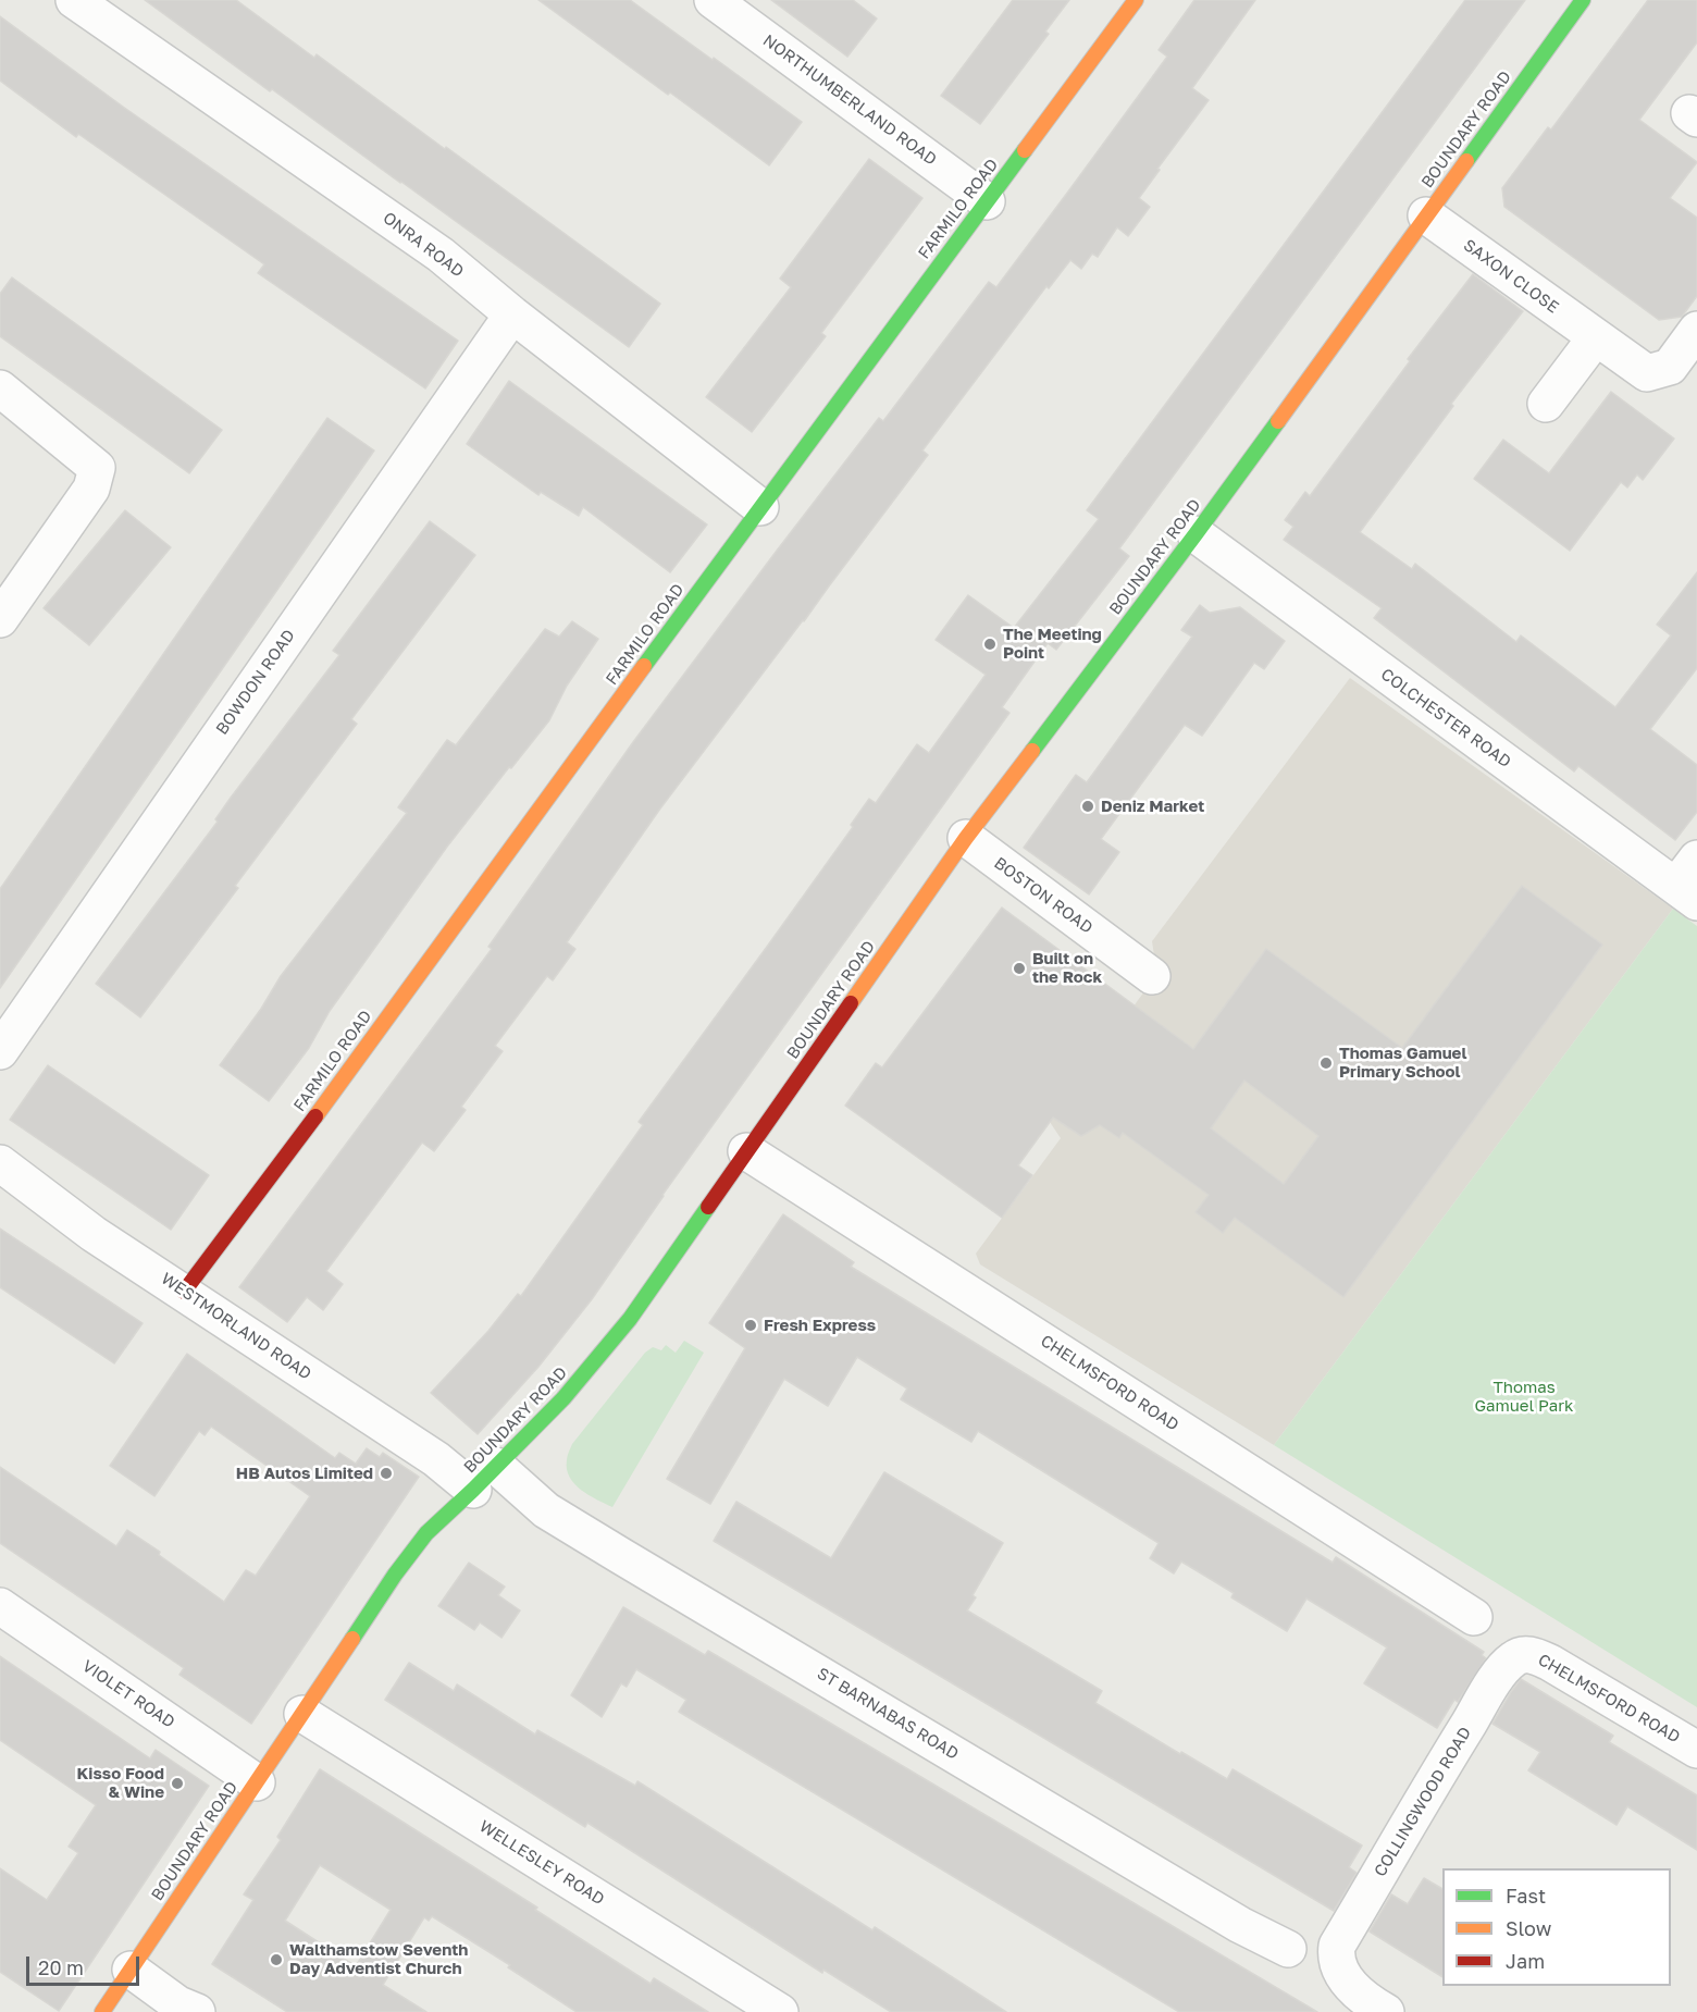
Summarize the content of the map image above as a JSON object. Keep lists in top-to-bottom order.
{
  "streets": {
    "street": [
      "NORTHUMBERLAND ROAD",
      "BOUNDARY ROAD",
      "FARMILO ROAD",
      "ONRA ROAD",
      "SAXON CLOSE",
      "BOWDON ROAD",
      "COLCHESTER ROAD",
      "BOSTON ROAD",
      "WESTMORLAND ROAD",
      "CHELMSFORD ROAD",
      "VIOLET ROAD",
      "ST BARNABAS ROAD",
      "COLLINGWOOD ROAD",
      "WELLESLEY ROAD"
    ]
  },
  "crossings": [
    ["NORTHUMBERLAND ROAD", "FARMILO ROAD"],
    ["BOUNDARY ROAD", "SAXON CLOSE"],
    ["BOUNDARY ROAD", "COLCHESTER ROAD"],
    ["BOUNDARY ROAD", "BOSTON ROAD"],
    ["BOUNDARY ROAD", "WESTMORLAND ROAD"],
    ["BOUNDARY ROAD", "CHELMSFORD ROAD"],
    ["BOUNDARY ROAD", "VIOLET ROAD"],
    ["BOUNDARY ROAD", "ST BARNABAS ROAD"],
    ["BOUNDARY ROAD", "WELLESLEY ROAD"],
    ["FARMILO ROAD", "ONRA ROAD"],
    ["FARMILO ROAD", "WESTMORLAND ROAD"],
    ["ONRA ROAD", "BOWDON ROAD"],
    ["WESTMORLAND ROAD", "ST BARNABAS ROAD"],
    ["CHELMSFORD ROAD", "COLLINGWOOD ROAD"]
  ],
  "parks": ["Thomas Gamuel Park"],
  "places": [
    "The Meeting Point",
    "Deniz Market",
    "Built on the Rock",
    "Thomas Gamuel Primary School",
    "Fresh Express",
    "HB Autos Limited",
    "Kisso Food & Wine",
    "Walthamstow Seventh Day Adventist Church"
  ],
  "legend": ["Fast", "Slow", "Jam"],
  "scale_bar": "20 m"
}
